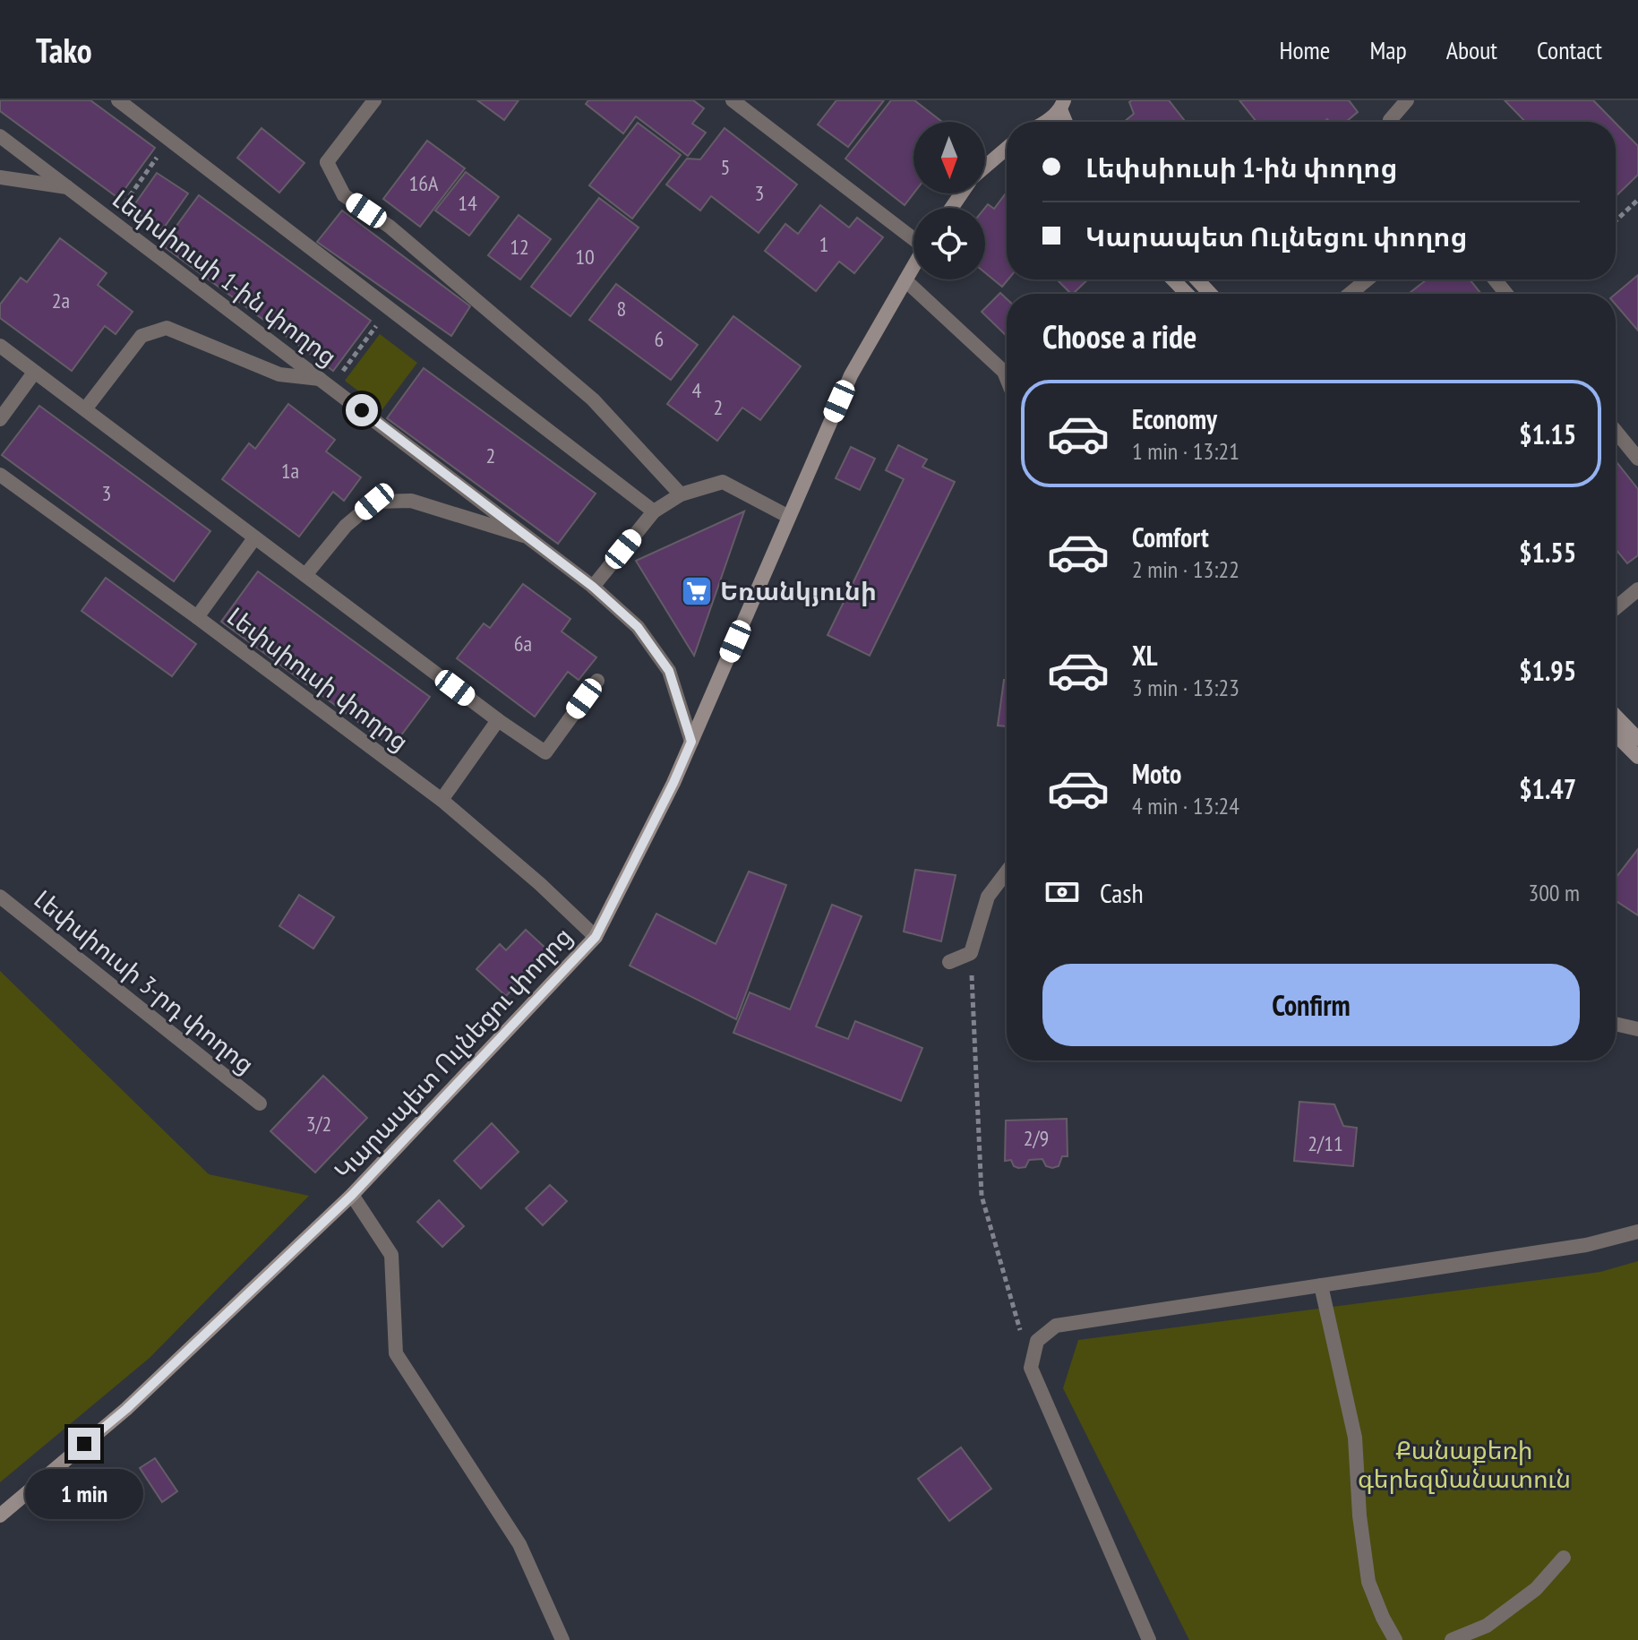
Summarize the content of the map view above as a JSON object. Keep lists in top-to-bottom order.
{
  "streets": {
    "street": [
      "Լեփսիուսի 1-ին փողոց",
      "Լեփսիուսի փողոց",
      "Լեփսիուսի 3-րդ փողոց",
      "Կարապետ Ուլնեցու փողոց"
    ]
  },
  "crossings": [
    ["Լեփսիուսի 1-ին փողոց", "Կարապետ Ուլնեցու փողոց"],
    ["Լեփսիուսի փողոց", "Կարապետ Ուլնեցու փողոց"]
  ],
  "parks": ["Քանաքեռի գերեզմանատուն"],
  "places": {
    "supermarket": ["Եռանկյունի"]
  },
  "house_numbers": [
    "5",
    "16A",
    "3",
    "14",
    "1",
    "12",
    "10",
    "2a",
    "8",
    "6",
    "4",
    "2",
    "2",
    "1a",
    "3",
    "6a",
    "3/2",
    "2/9",
    "2/11"
  ],
  "north": "bottom",
  "page": {
    "header": "Tako",
    "nav": [
      "Home",
      "Map",
      "About",
      "Contact"
    ],
    "banner": ["Լեփսիուսի 1-ին փողոց", "Կարապետ Ուլնեցու փողոց"],
    "heading": "Choose a ride",
    "list": [
      {
        "name": "Economy",
        "note": "1 min · 13:21",
        "value": "$1.15"
      },
      {
        "name": "Comfort",
        "note": "2 min · 13:22",
        "value": "$1.55"
      },
      {
        "name": "XL",
        "note": "3 min · 13:23",
        "value": "$1.95"
      },
      {
        "name": "Moto",
        "note": "4 min · 13:24",
        "value": "$1.47"
      }
    ],
    "pay": ["Cash", "300 m"],
    "buttons": "Confirm",
    "bubble": "1 min"
  }
}
